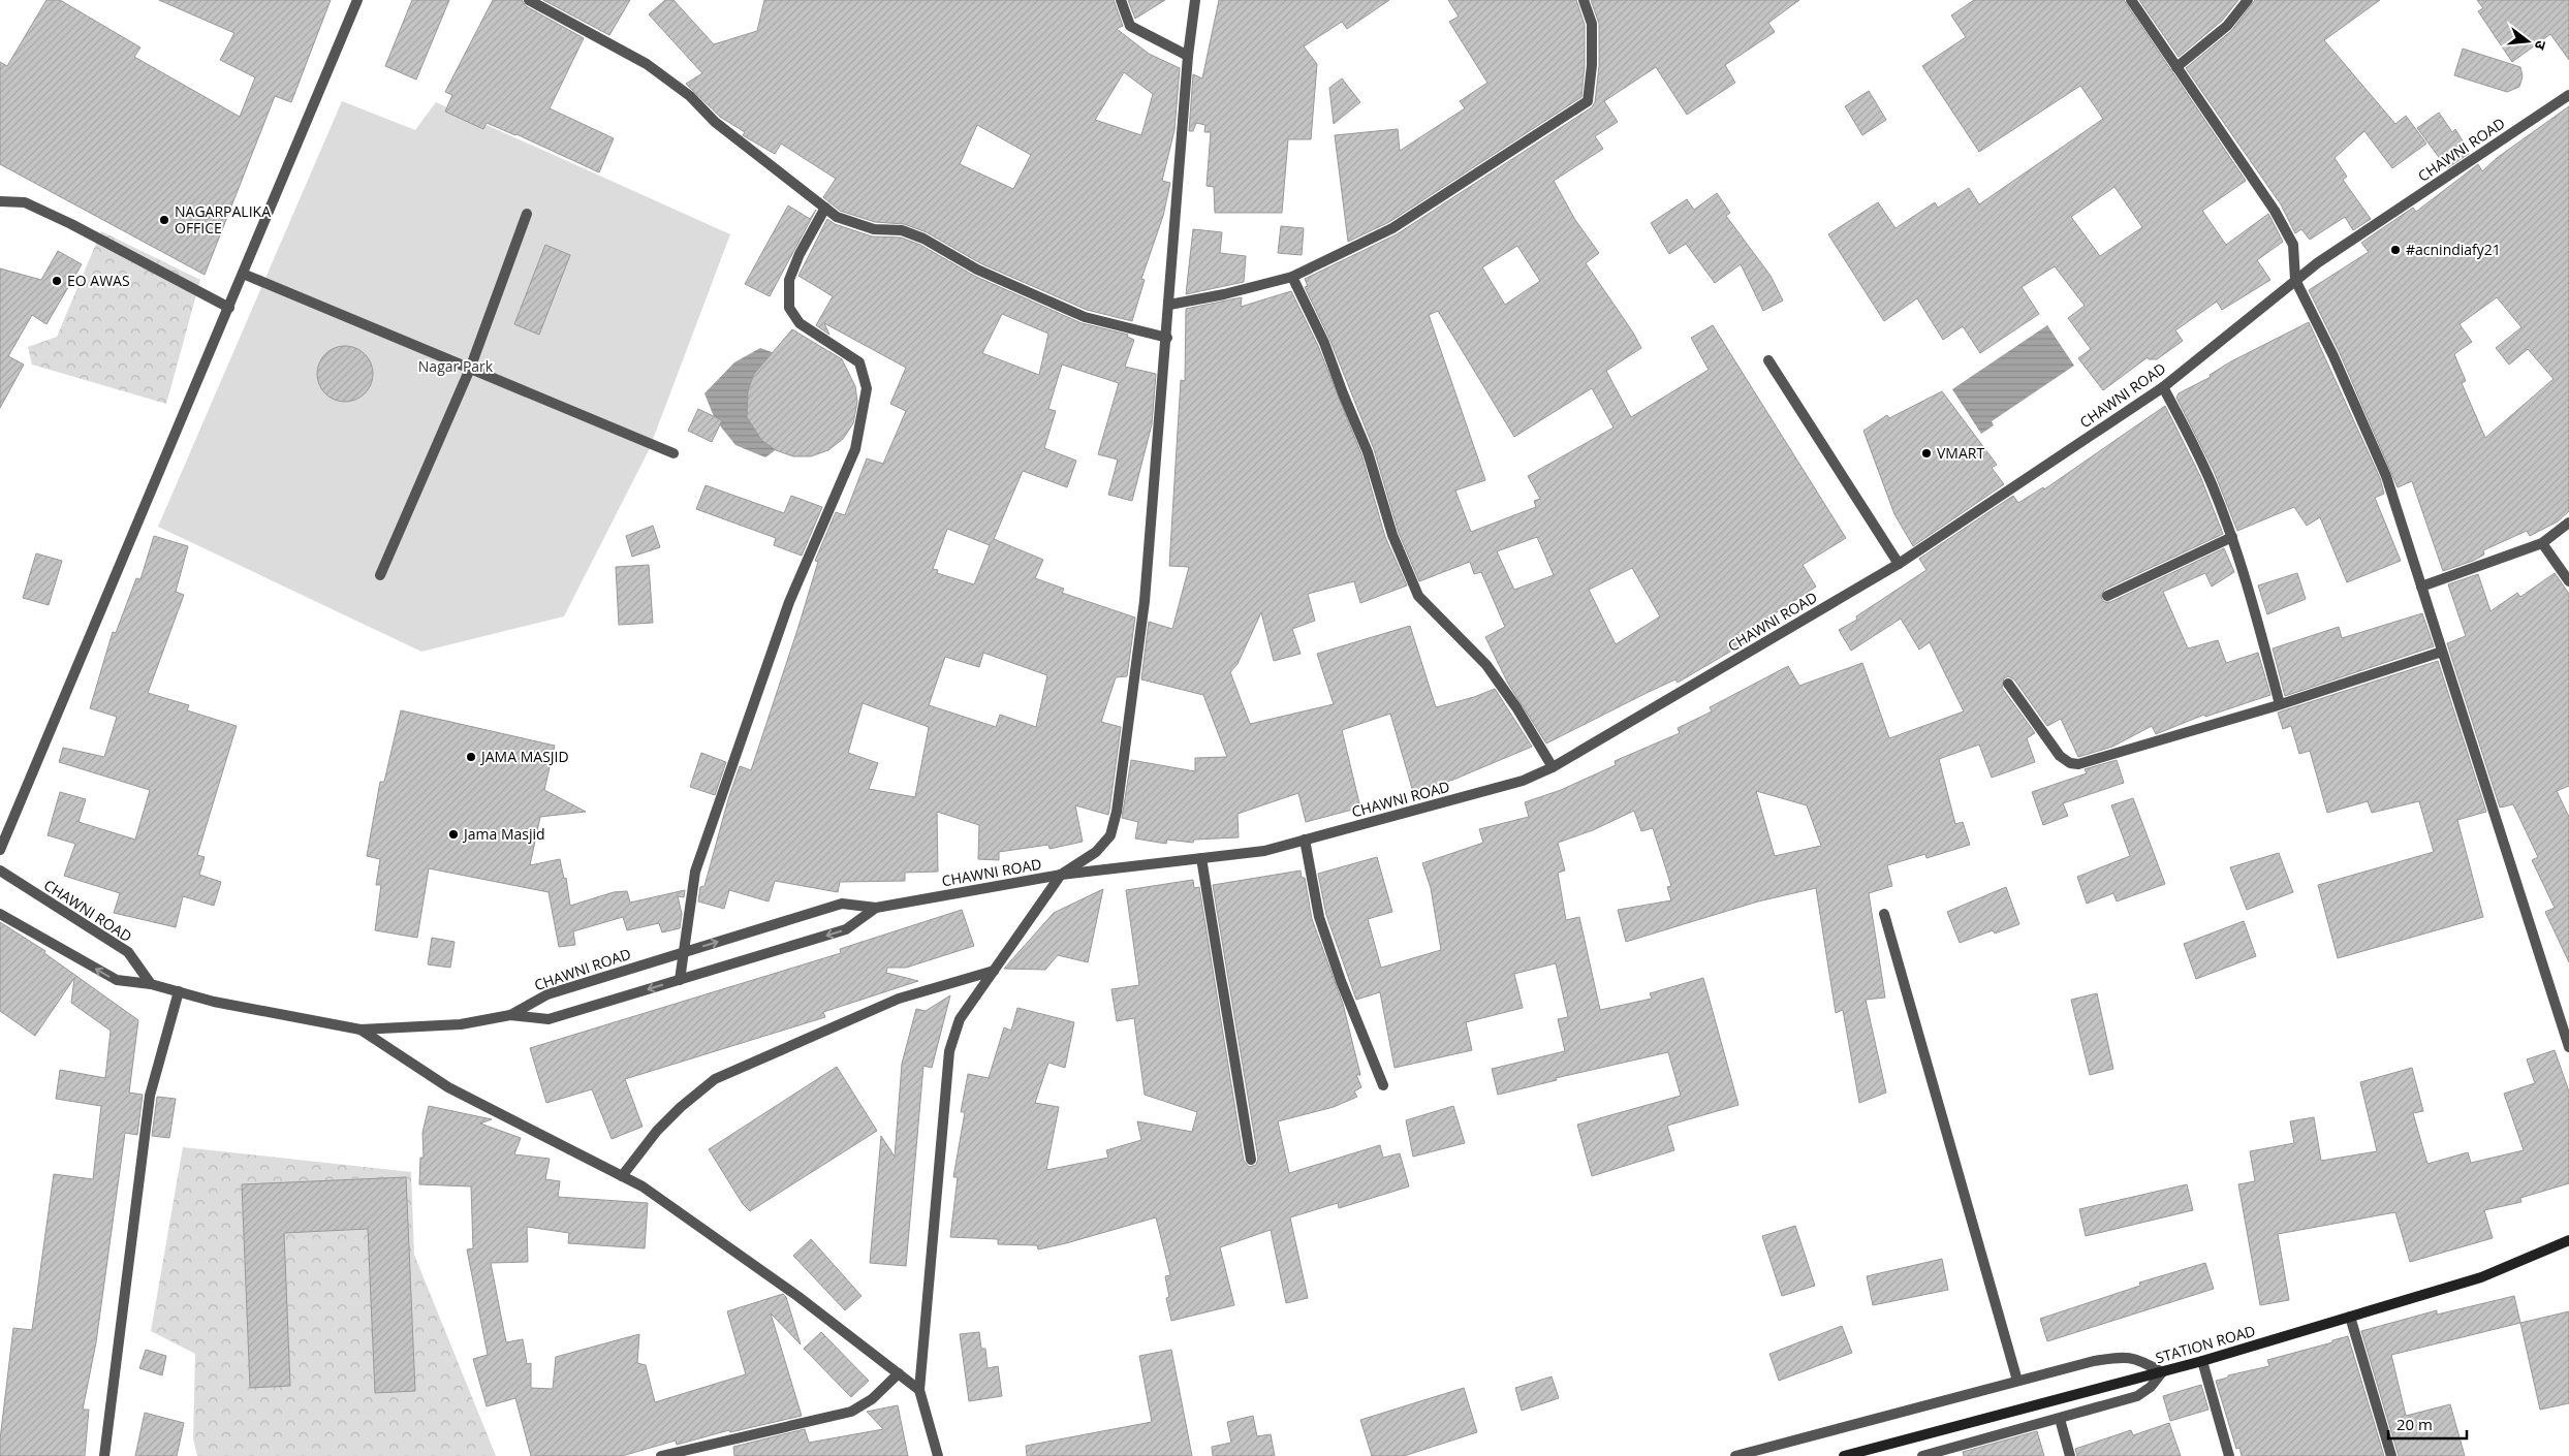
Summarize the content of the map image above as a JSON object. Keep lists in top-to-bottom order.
{
  "streets": {
    "main road": ["STATION ROAD"],
    "street": ["CHAWNI ROAD"]
  },
  "parks": ["Nagar Park"],
  "places": [
    "NAGARPALIKA OFFICE",
    "#acnindiafy21",
    "EO AWAS",
    "VMART",
    "JAMA MASJID",
    "Jama Masjid"
  ],
  "scale_bar": "20 m",
  "north": "right"
}
